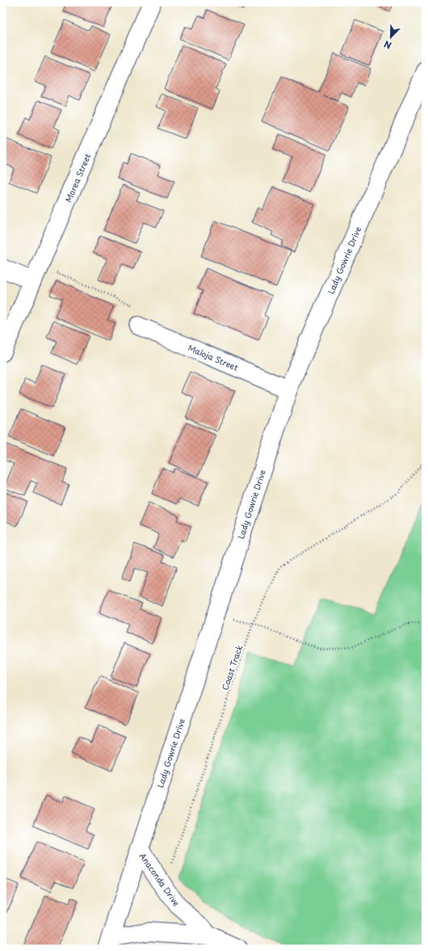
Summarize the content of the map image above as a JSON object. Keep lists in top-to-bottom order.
{
  "streets": {
    "main road": [
      "Morea Street",
      "Lady Gowrie Drive",
      "Maloja Street",
      "Anaconda Drive"
    ],
    "path": ["Coast Track"]
  },
  "crossings": [
    ["Lady Gowrie Drive", "Maloja Street"],
    ["Lady Gowrie Drive", "Anaconda Drive"],
    ["Coast Track", "Anaconda Drive"]
  ],
  "north": "bottom left"
}
